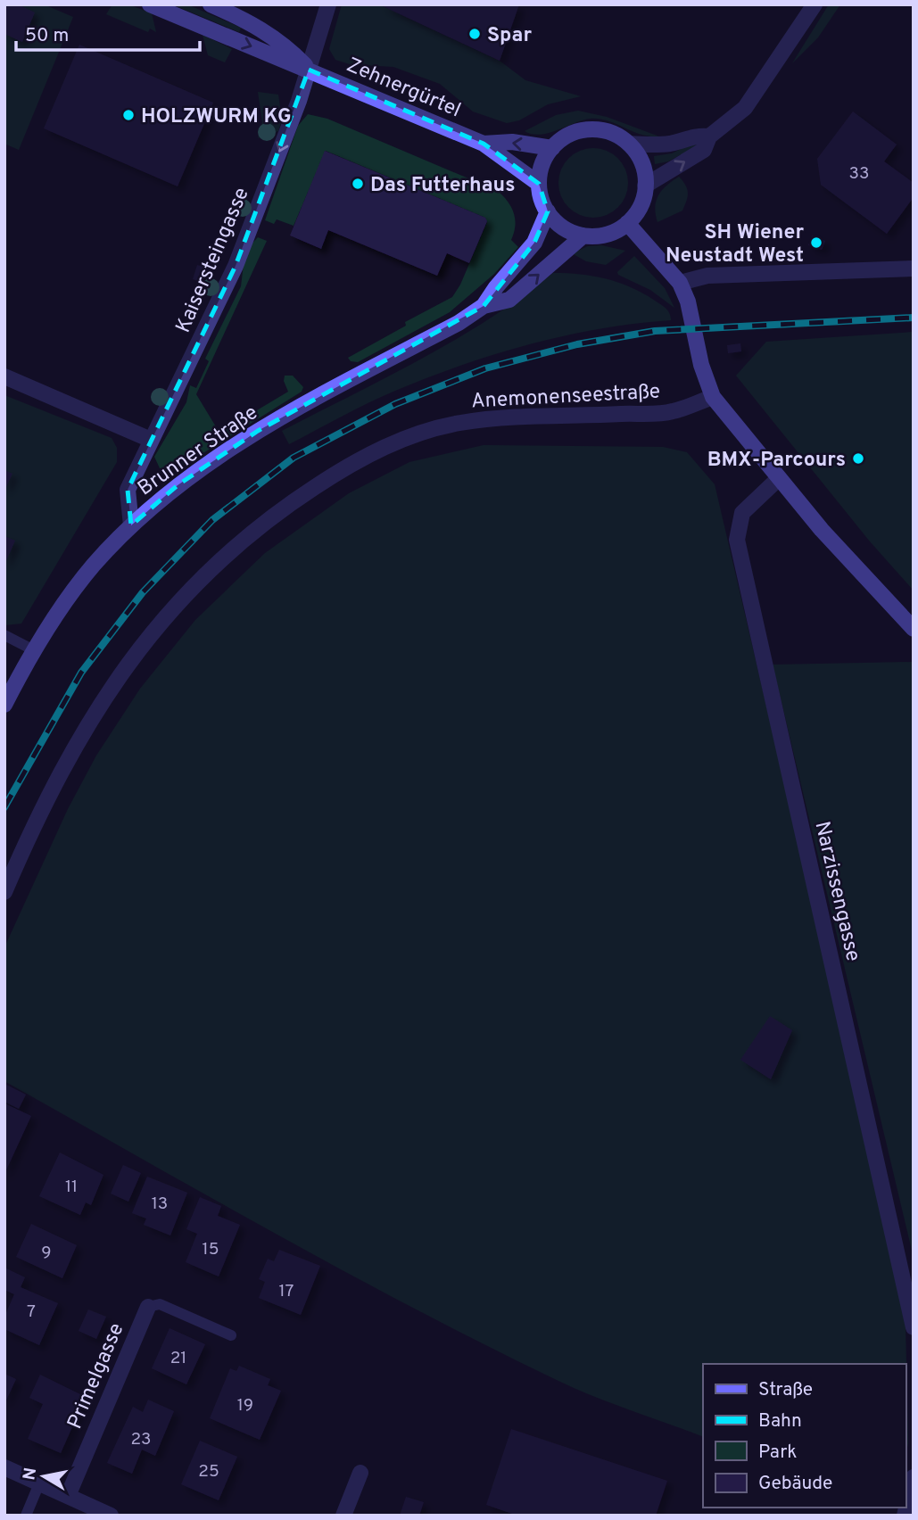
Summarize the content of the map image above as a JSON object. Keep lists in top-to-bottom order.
{
  "streets": {
    "main road": ["Zehnergürtel", "Brunner Straße"],
    "street": [
      "Kaisersteingasse",
      "Anemonenseestraße",
      "Narzissengasse",
      "Primelgasse"
    ]
  },
  "crossings": [
    ["Zehnergürtel", "Kaisersteingasse"],
    ["Zehnergürtel", "Brunner Straße"],
    ["Kaisersteingasse", "Brunner Straße"]
  ],
  "one_way": ["Kaisersteingasse"],
  "places": [
    "Spar",
    "HOLZWURM KG",
    "Das Futterhaus",
    "SH Wiener Neustadt West",
    "BMX-Parcours"
  ],
  "house_numbers": [
    "33",
    "11",
    "13",
    "15",
    "9",
    "17",
    "7",
    "21",
    "19",
    "23",
    "25"
  ],
  "legend": [
    "Straße",
    "Bahn",
    "Park",
    "Gebäude"
  ],
  "scale_bar": "50 m",
  "north": "left"
}
